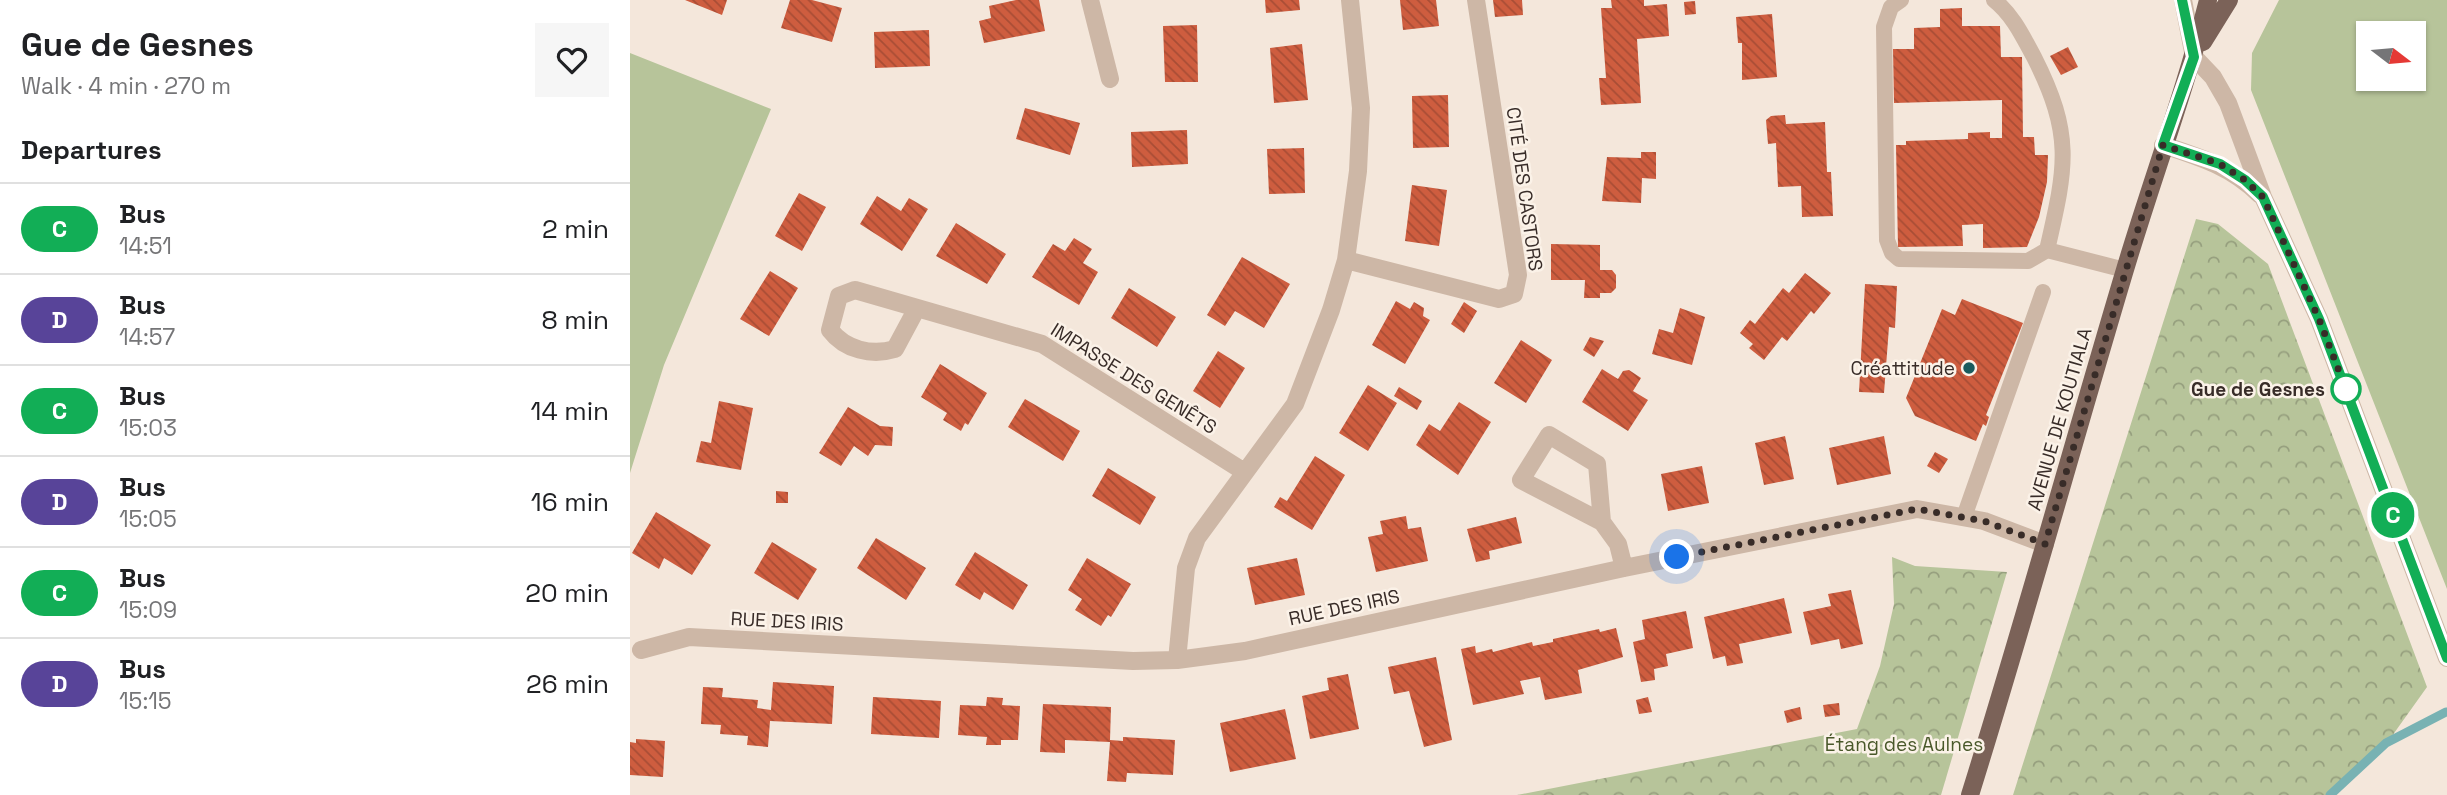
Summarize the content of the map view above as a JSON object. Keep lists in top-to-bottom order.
{
  "streets": {
    "main road": ["AVENUE DE KOUTIALA"],
    "street": ["CITÉ DES CASTORS", "IMPASSE DES GENÊTS", "RUE DES IRIS"]
  },
  "crossings": [
    ["AVENUE DE KOUTIALA", "RUE DES IRIS"]
  ],
  "parks": ["Étang des Aulnes"],
  "places": ["Créattitude", "Gue de Gesnes"],
  "lines": ["bus line C"],
  "north": "right",
  "page": {
    "heading": [
      ["Gue de Gesnes", "Walk · 4 min · 270 m"],
      "Departures"
    ],
    "on_map": "C",
    "list": [
      {
        "mark": "C",
        "name": "Bus",
        "note": "14:51",
        "value": "2 min"
      },
      {
        "mark": "D",
        "name": "Bus",
        "note": "14:57",
        "value": "8 min"
      },
      {
        "mark": "C",
        "name": "Bus",
        "note": "15:03",
        "value": "14 min"
      },
      {
        "mark": "D",
        "name": "Bus",
        "note": "15:05",
        "value": "16 min"
      },
      {
        "mark": "C",
        "name": "Bus",
        "note": "15:09",
        "value": "20 min"
      },
      {
        "mark": "D",
        "name": "Bus",
        "note": "15:15",
        "value": "26 min"
      }
    ]
  }
}
